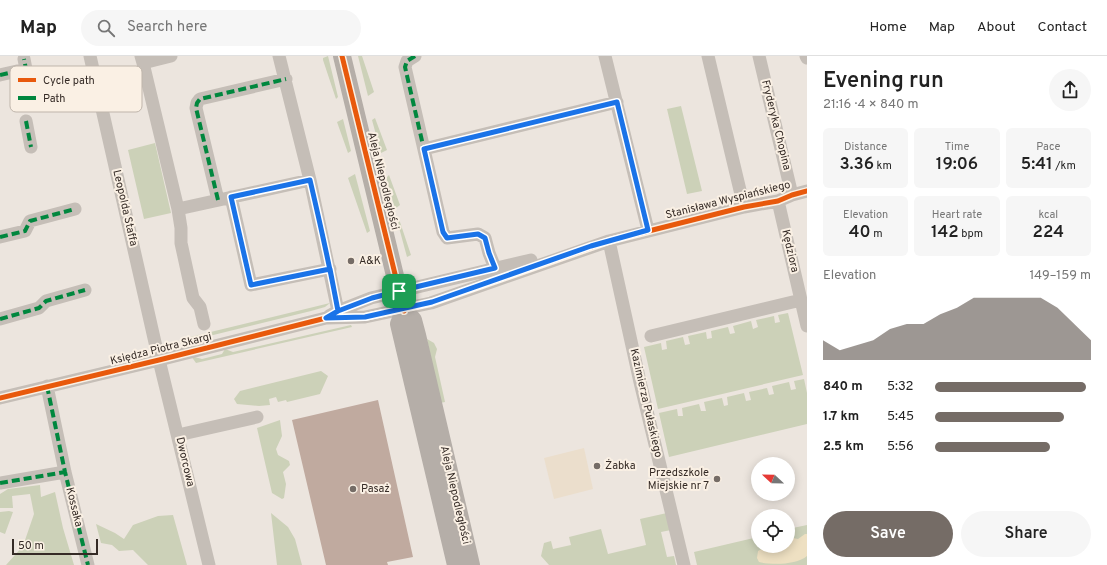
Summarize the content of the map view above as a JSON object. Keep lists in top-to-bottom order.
{
  "streets": {
    "street": [
      "Fryderyka Chopina",
      "Aleja Niepodległości",
      "Stanisława Wyspiańskiego",
      "Leopolda Staffa",
      "Kędziora",
      "Księdza Piotra Skargi",
      "Kazimierza Pułaskiego",
      "Dworcowa",
      "Kossaka"
    ]
  },
  "crossings": [
    ["Fryderyka Chopina", "Stanisława Wyspiańskiego"],
    ["Aleja Niepodległości", "Stanisława Wyspiańskiego"],
    ["Aleja Niepodległości", "Księdza Piotra Skargi"],
    ["Stanisława Wyspiańskiego", "Kędziora"],
    ["Stanisława Wyspiańskiego", "Księdza Piotra Skargi"],
    ["Stanisława Wyspiańskiego", "Kazimierza Pułaskiego"],
    ["Leopolda Staffa", "Księdza Piotra Skargi"],
    ["Leopolda Staffa", "Dworcowa"],
    ["Księdza Piotra Skargi", "Dworcowa"],
    ["Księdza Piotra Skargi", "Kossaka"]
  ],
  "places": [
    "A&K",
    "Żabka",
    "Przedszkole Miejskie nr 7",
    "Pasaż"
  ],
  "legend": ["Cycle path", "Path"],
  "scale_bar": "50 m",
  "north": "left",
  "page": {
    "header": "Map",
    "search": "Search here",
    "nav": [
      "Home",
      "Map",
      "About",
      "Contact"
    ],
    "heading": ["Evening run", "21:16 · 4 × 840 m"],
    "stats": [
      ["Distance", "3.36 km"],
      ["Time", "19:06"],
      ["Pace", "5:41 /km"],
      ["Elevation", "40 m"],
      ["Heart rate", "142 bpm"],
      ["kcal", "224"]
    ],
    "chart": ["Elevation", "149–159 m"],
    "list": [
      {
        "name": "840 m",
        "note": "5:32"
      },
      {
        "name": "1.7 km",
        "note": "5:45"
      },
      {
        "name": "2.5 km",
        "note": "5:56"
      }
    ],
    "buttons": ["Save", "Share"],
    "scale": "50 m"
  }
}
